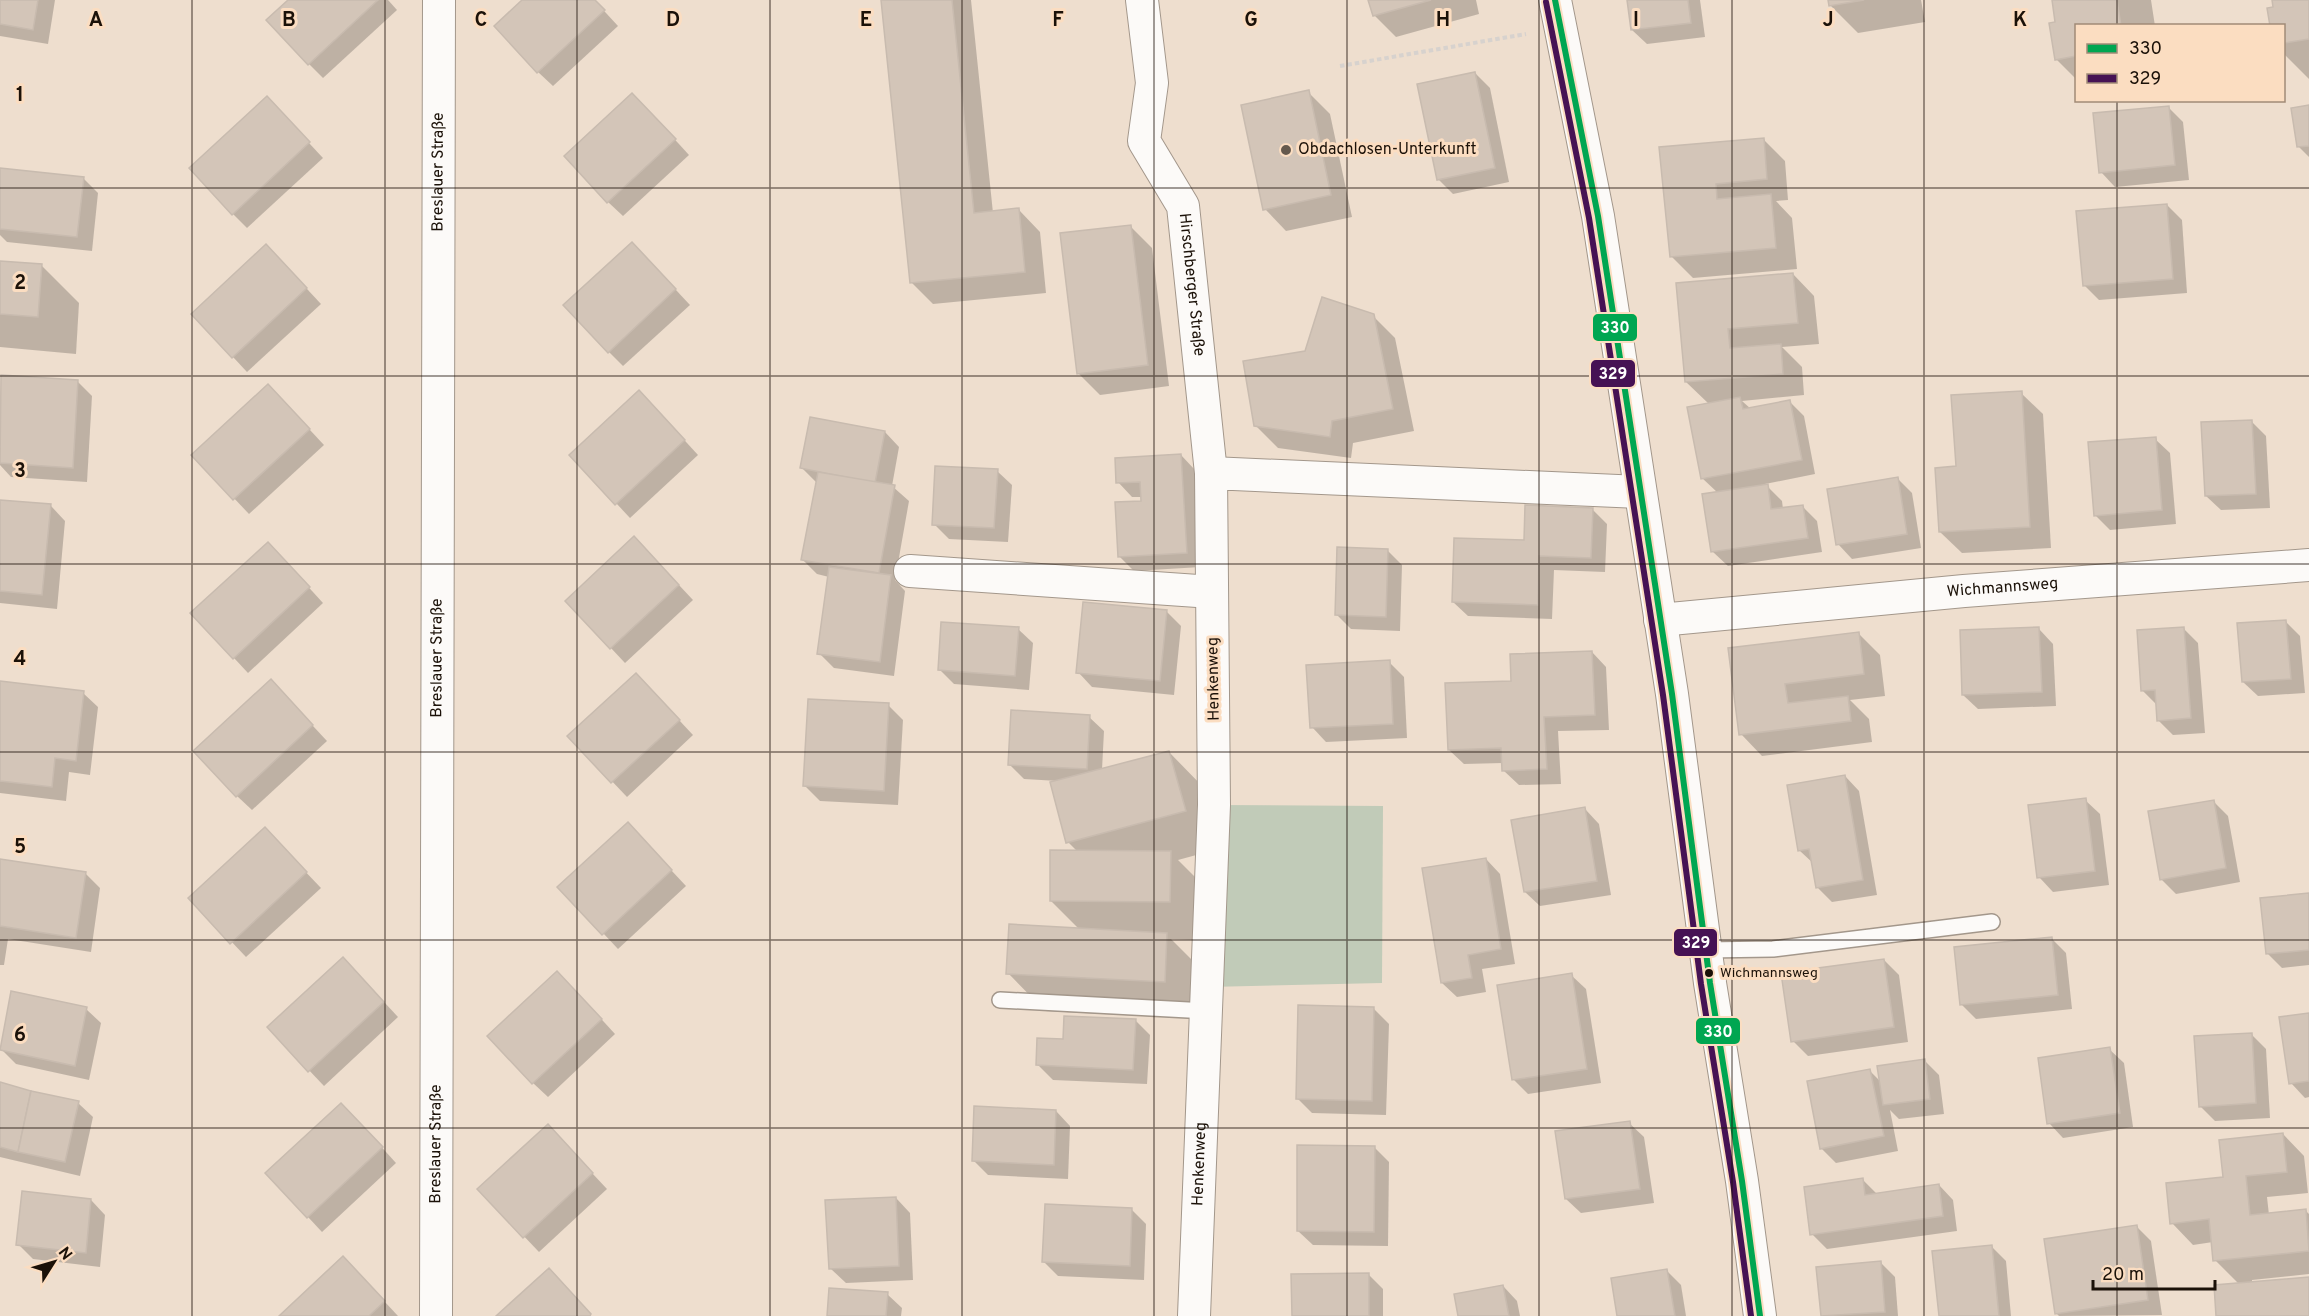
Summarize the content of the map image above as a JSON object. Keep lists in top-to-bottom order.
{
  "streets": {
    "street": [
      "Breslauer Straße",
      "Hirschberger Straße",
      "Wichmannsweg",
      "Henkenweg"
    ]
  },
  "crossings": [
    ["Hirschberger Straße", "Henkenweg"]
  ],
  "places": ["Obdachlosen-Unterkunft", "Wichmannsweg"],
  "lines": ["transit line 330", "transit line 329"],
  "legend": ["330", "329"],
  "scale_bar": "20 m",
  "north": "top right",
  "grid": {
    "columns": [
      "A",
      "B",
      "C",
      "D",
      "E",
      "F",
      "G",
      "H",
      "I",
      "J",
      "K"
    ],
    "rows": [
      "1",
      "2",
      "3",
      "4",
      "5",
      "6"
    ]
  }
}
